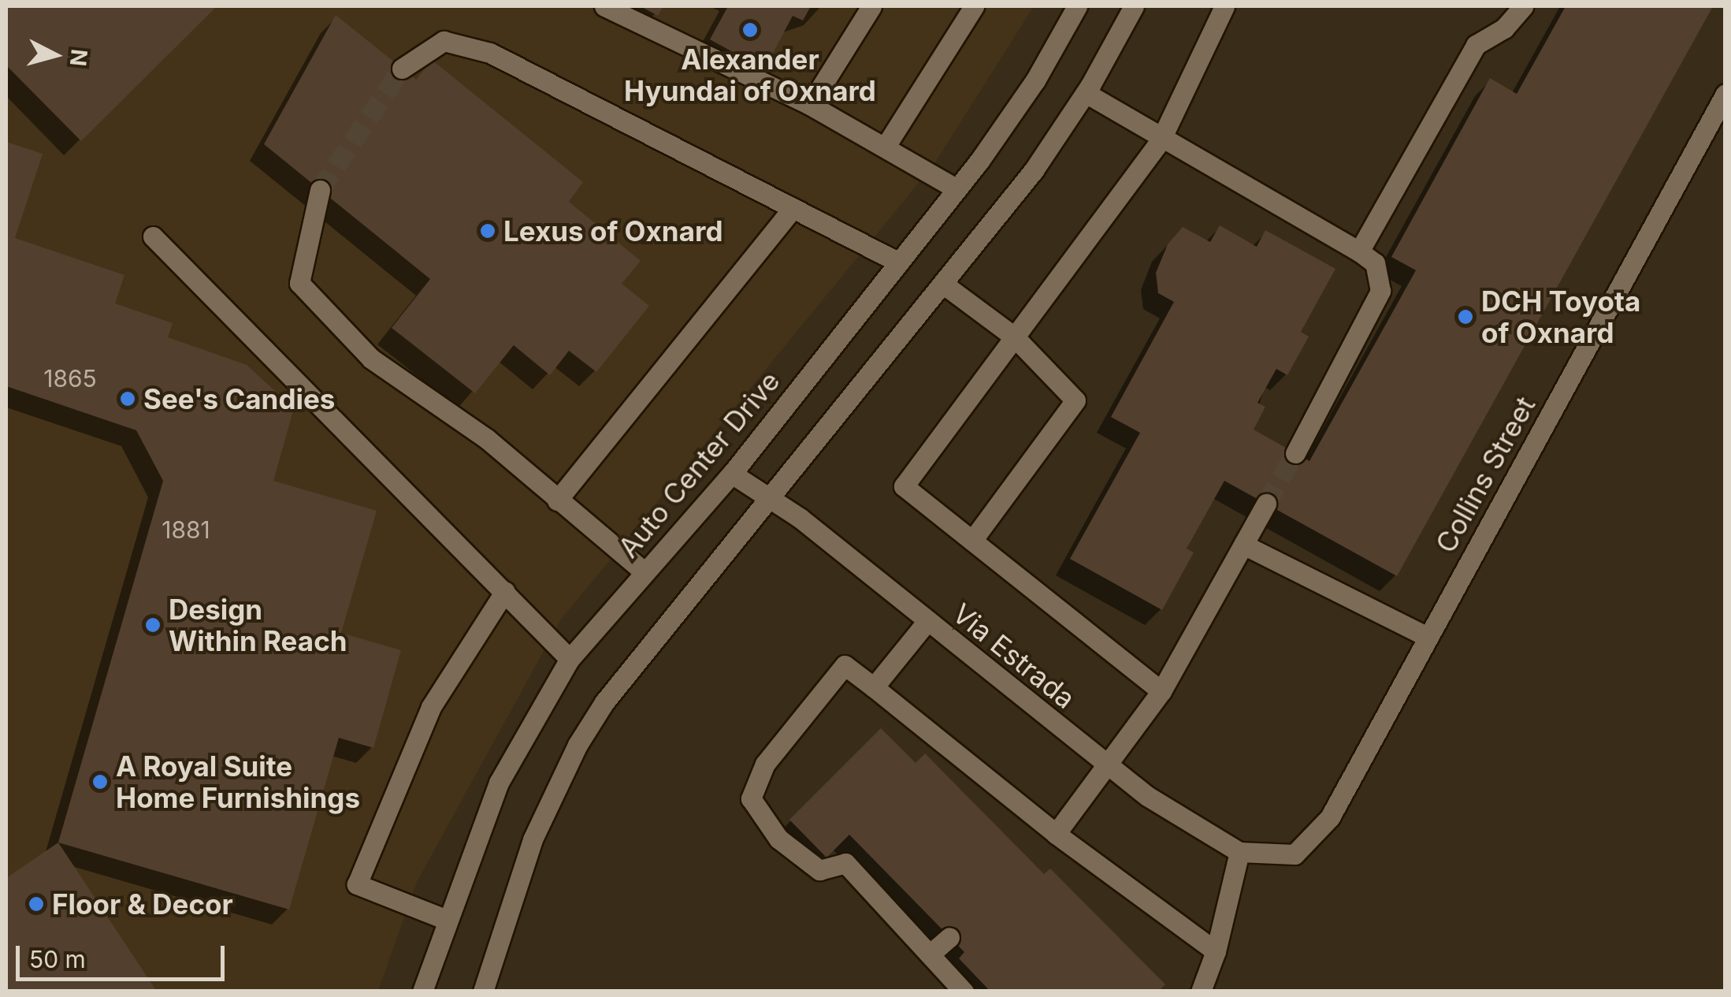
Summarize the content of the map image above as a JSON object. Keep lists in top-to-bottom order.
{
  "streets": {
    "street": ["Auto Center Drive", "Collins Street", "Via Estrada"]
  },
  "crossings": [
    ["Auto Center Drive", "Via Estrada"],
    ["Collins Street", "Via Estrada"]
  ],
  "places": [
    "Alexander Hyundai of Oxnard",
    "Lexus of Oxnard",
    "DCH Toyota of Oxnard",
    "See's Candies",
    "Design Within Reach",
    "A Royal Suite Home Furnishings",
    "Floor & Decor"
  ],
  "house_numbers": ["1865", "1881"],
  "scale_bar": "50 m",
  "north": "right"
}
